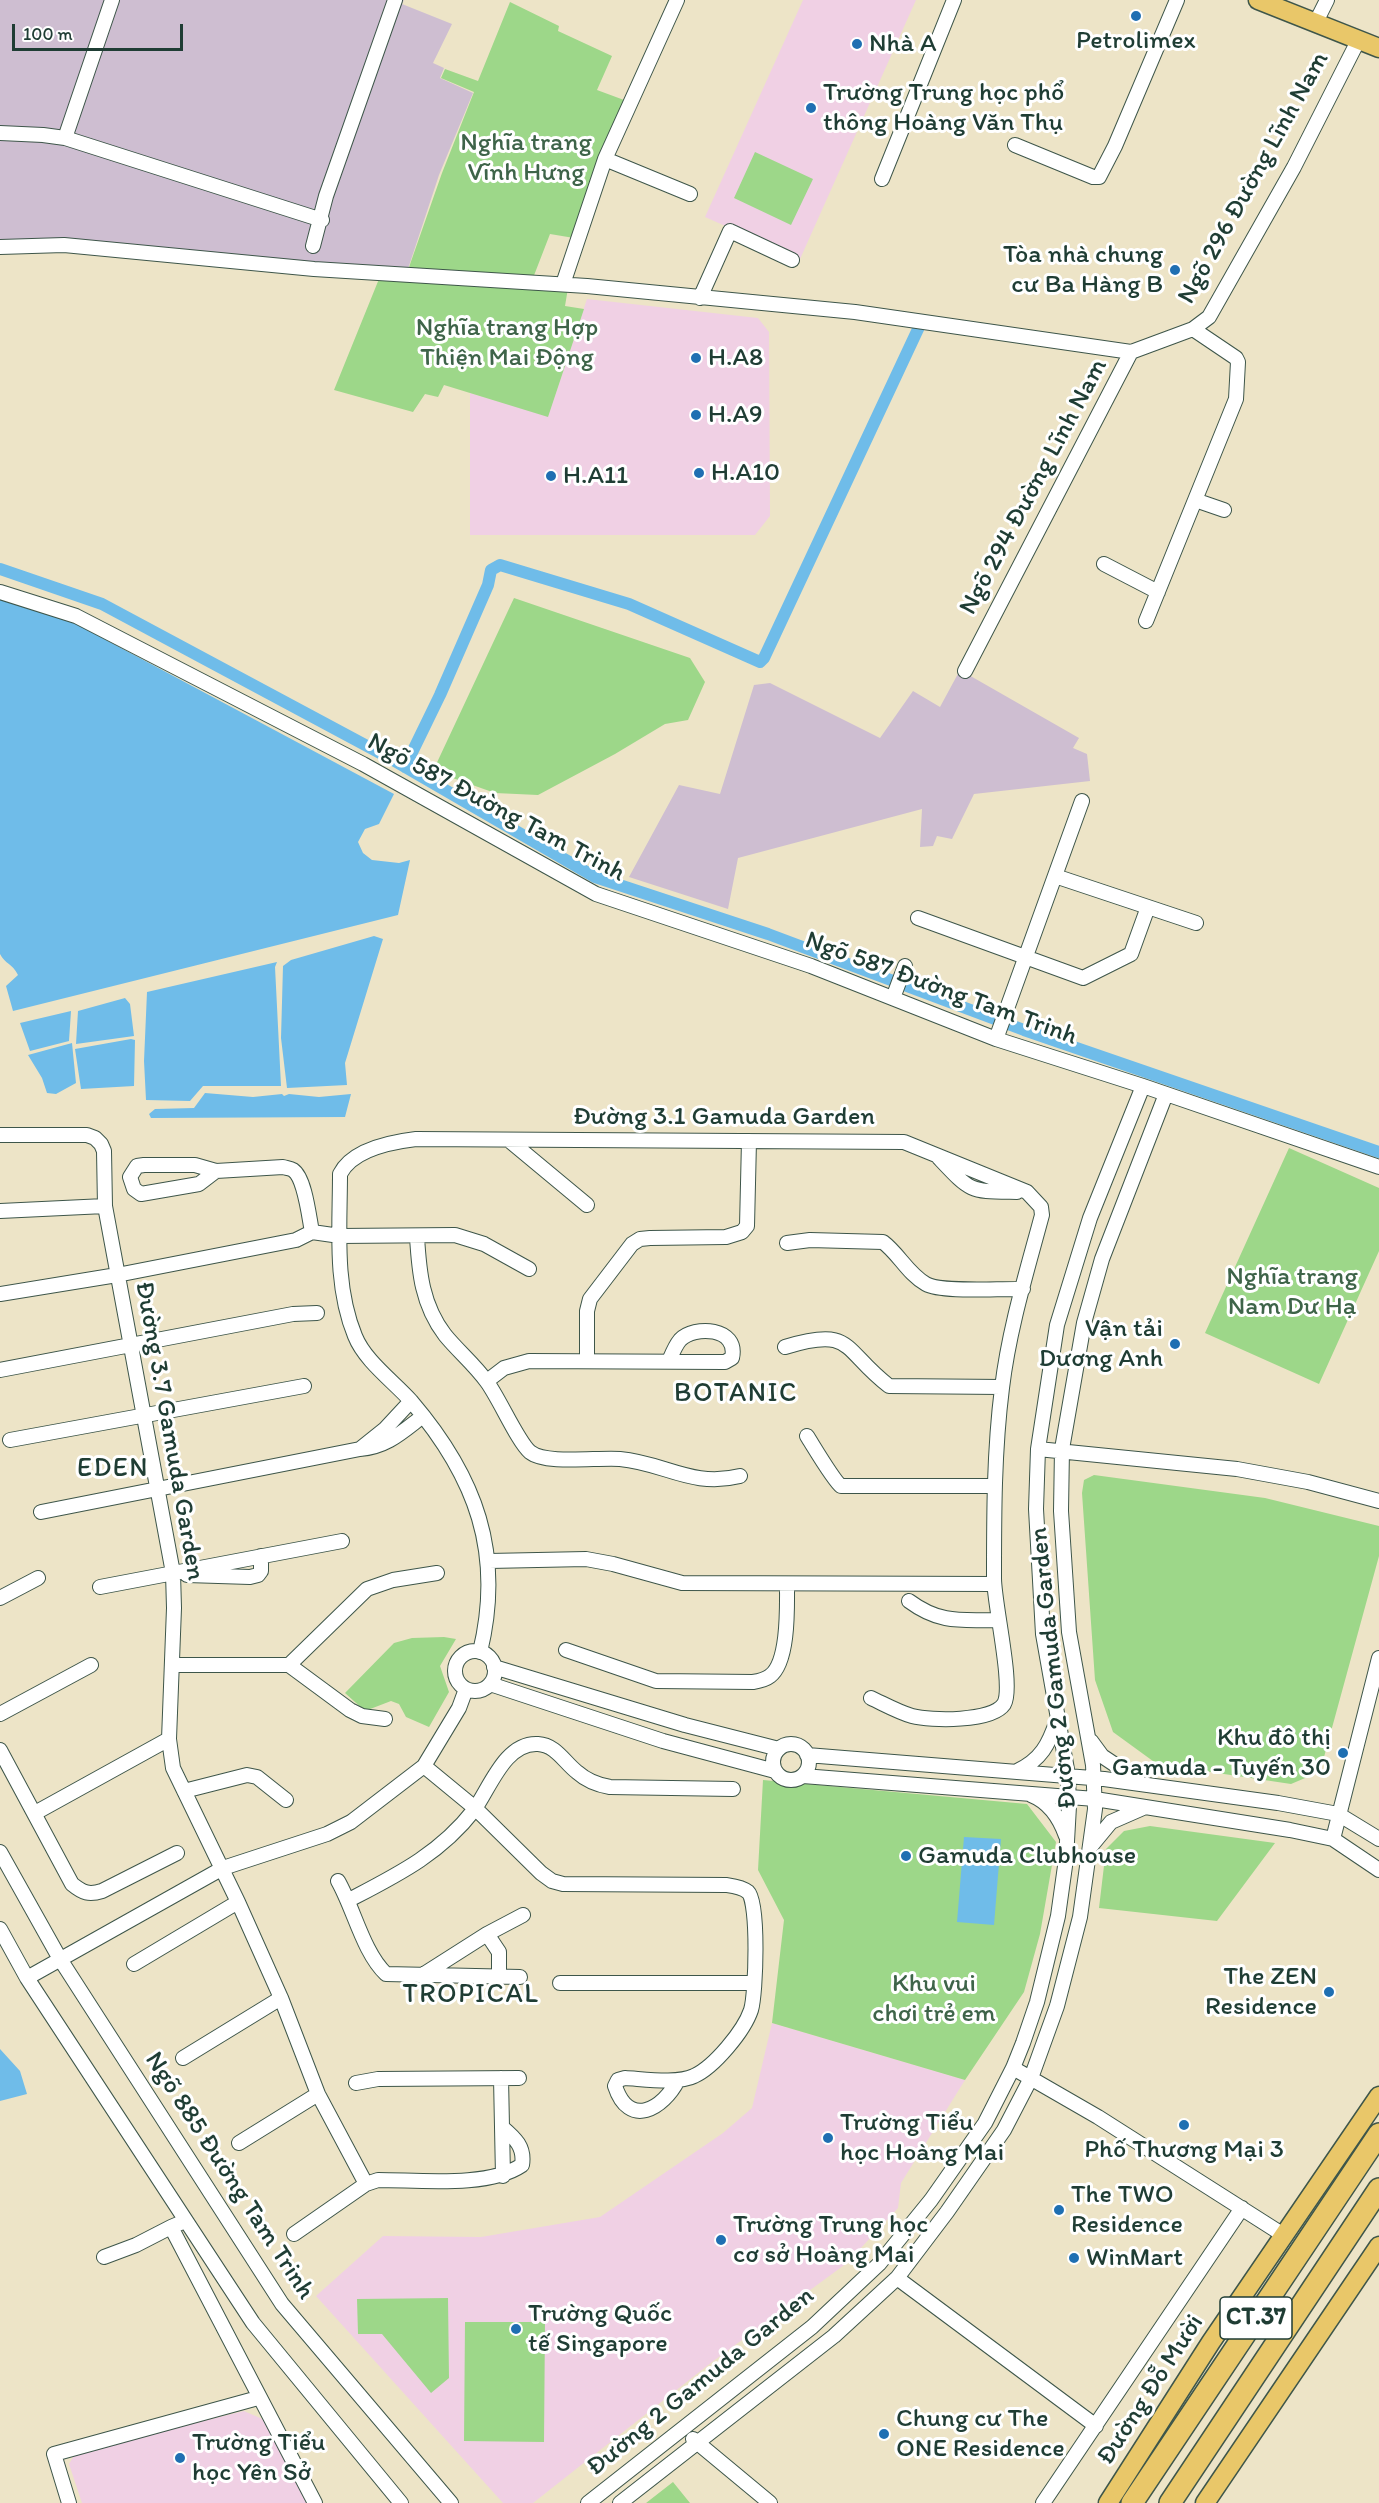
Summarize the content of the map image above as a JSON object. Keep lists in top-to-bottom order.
{
  "streets": {
    "highway": ["CT.37"],
    "main road": ["Đường Đỗ Mười"],
    "street": [
      "Ngõ 296 Đường Lĩnh Nam",
      "Ngõ 294 Đường Lĩnh Nam",
      "Ngõ 587 Đường Tam Trinh",
      "Đường 3.1 Gamuda Garden",
      "Đường 3.7 Gamuda Garden",
      "Đường 2 Gamuda Garden",
      "Ngõ 885 Đường Tam Trinh"
    ]
  },
  "crossings": [
    ["Ngõ 296 Đường Lĩnh Nam", "Ngõ 294 Đường Lĩnh Nam"],
    ["Ngõ 587 Đường Tam Trinh", "Đường 2 Gamuda Garden"]
  ],
  "districts": ["BOTANIC", "EDEN", "TROPICAL"],
  "parks": [
    "Nghĩa trang Vĩnh Hưng",
    "Nghĩa trang Hợp Thiện Mai Động",
    "Nghĩa trang Nam Dư Hạ",
    "Khu vui chơi trẻ em"
  ],
  "places": [
    "Petrolimex",
    "Nhà A",
    "Trường Trung học phổ thông Hoàng Văn Thụ",
    "Tòa nhà chung cư Ba Hàng B",
    "H.A8",
    "H.A9",
    "H.A10",
    "H.A11",
    "Vận tải Dương Anh",
    "Khu đô thị Gamuda - Tuyến 30",
    "Gamuda Clubhouse",
    "The ZEN Residence",
    "Phố Thương Mại 3",
    "Trường Tiểu học Hoàng Mai",
    "The TWO Residence",
    "Trường Trung học cơ sở Hoàng Mai",
    "WinMart",
    "Trường Quốc tế Singapore",
    "Chung cư The ONE Residence",
    "Trường Tiểu học Yên Sở"
  ],
  "scale_bar": "100 m"
}
